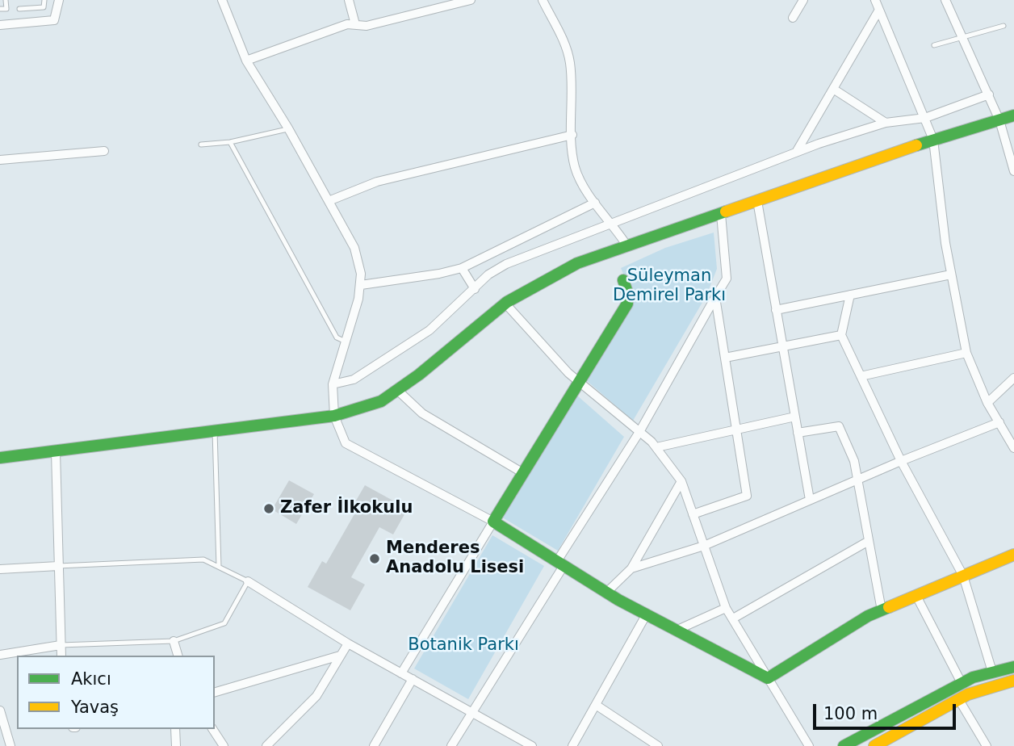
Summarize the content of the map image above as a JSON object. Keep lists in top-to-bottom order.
{
  "parks": ["Süleyman Demirel Parkı", "Botanik Parkı"],
  "places": ["Zafer İlkokulu", "Menderes Anadolu Lisesi"],
  "legend": ["Akıcı", "Yavaş"],
  "scale_bar": "100 m"
}
